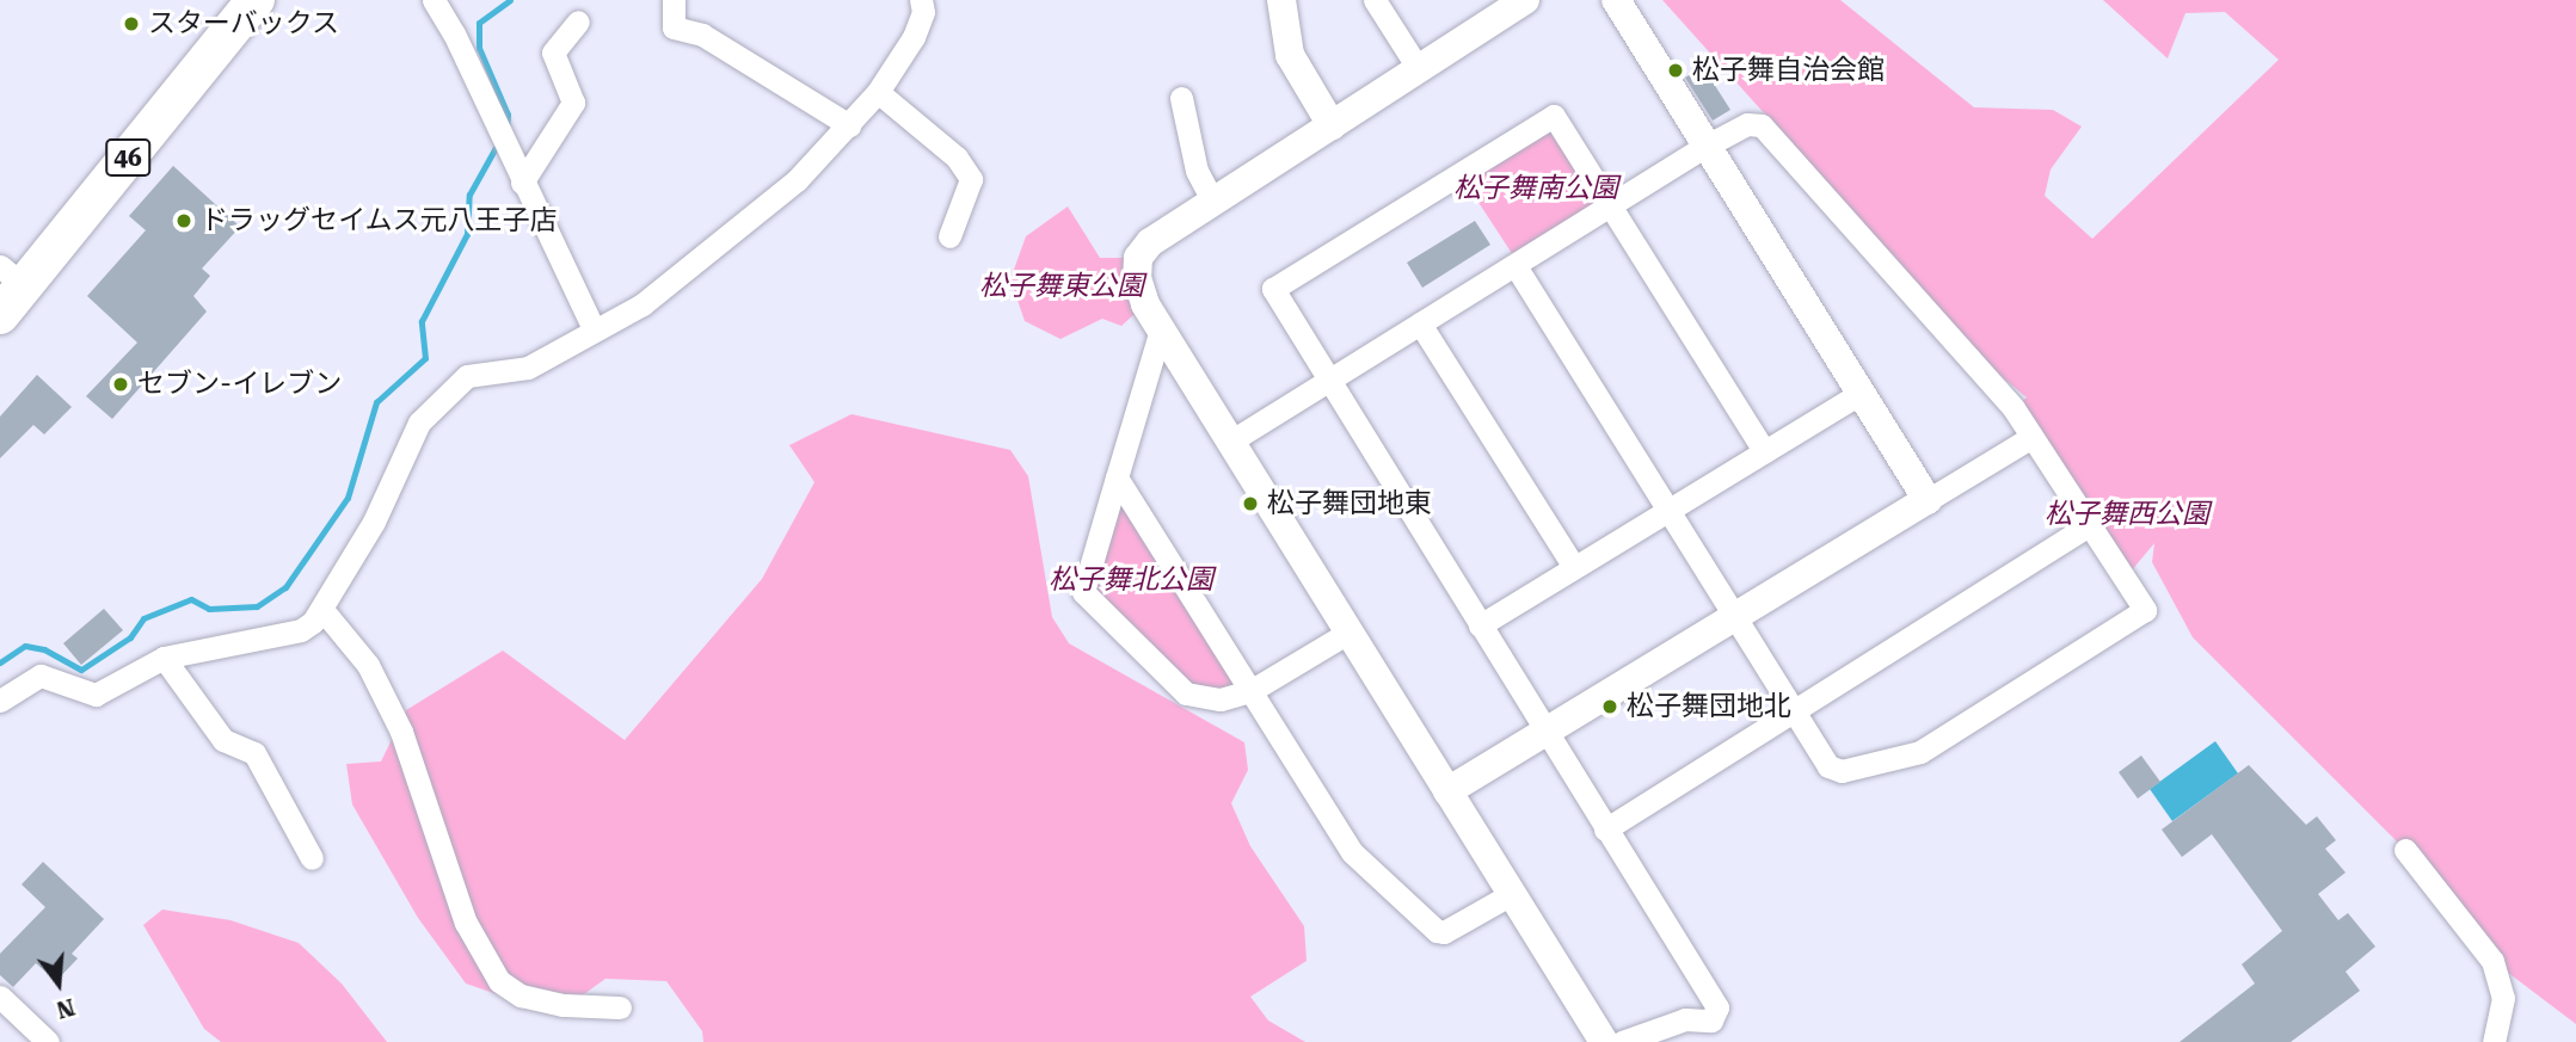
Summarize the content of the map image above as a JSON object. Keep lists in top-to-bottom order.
{
  "streets": {
    "main road": ["46"]
  },
  "parks": [
    "松子舞南公園",
    "松子舞東公園",
    "松子舞西公園",
    "松子舞北公園"
  ],
  "places": [
    "スターバックス",
    "松子舞自治会館",
    "ドラッグセイムス元八王子店",
    "セブン-イレブン",
    "松子舞団地東",
    "松子舞団地北"
  ],
  "north": "bottom"
}
